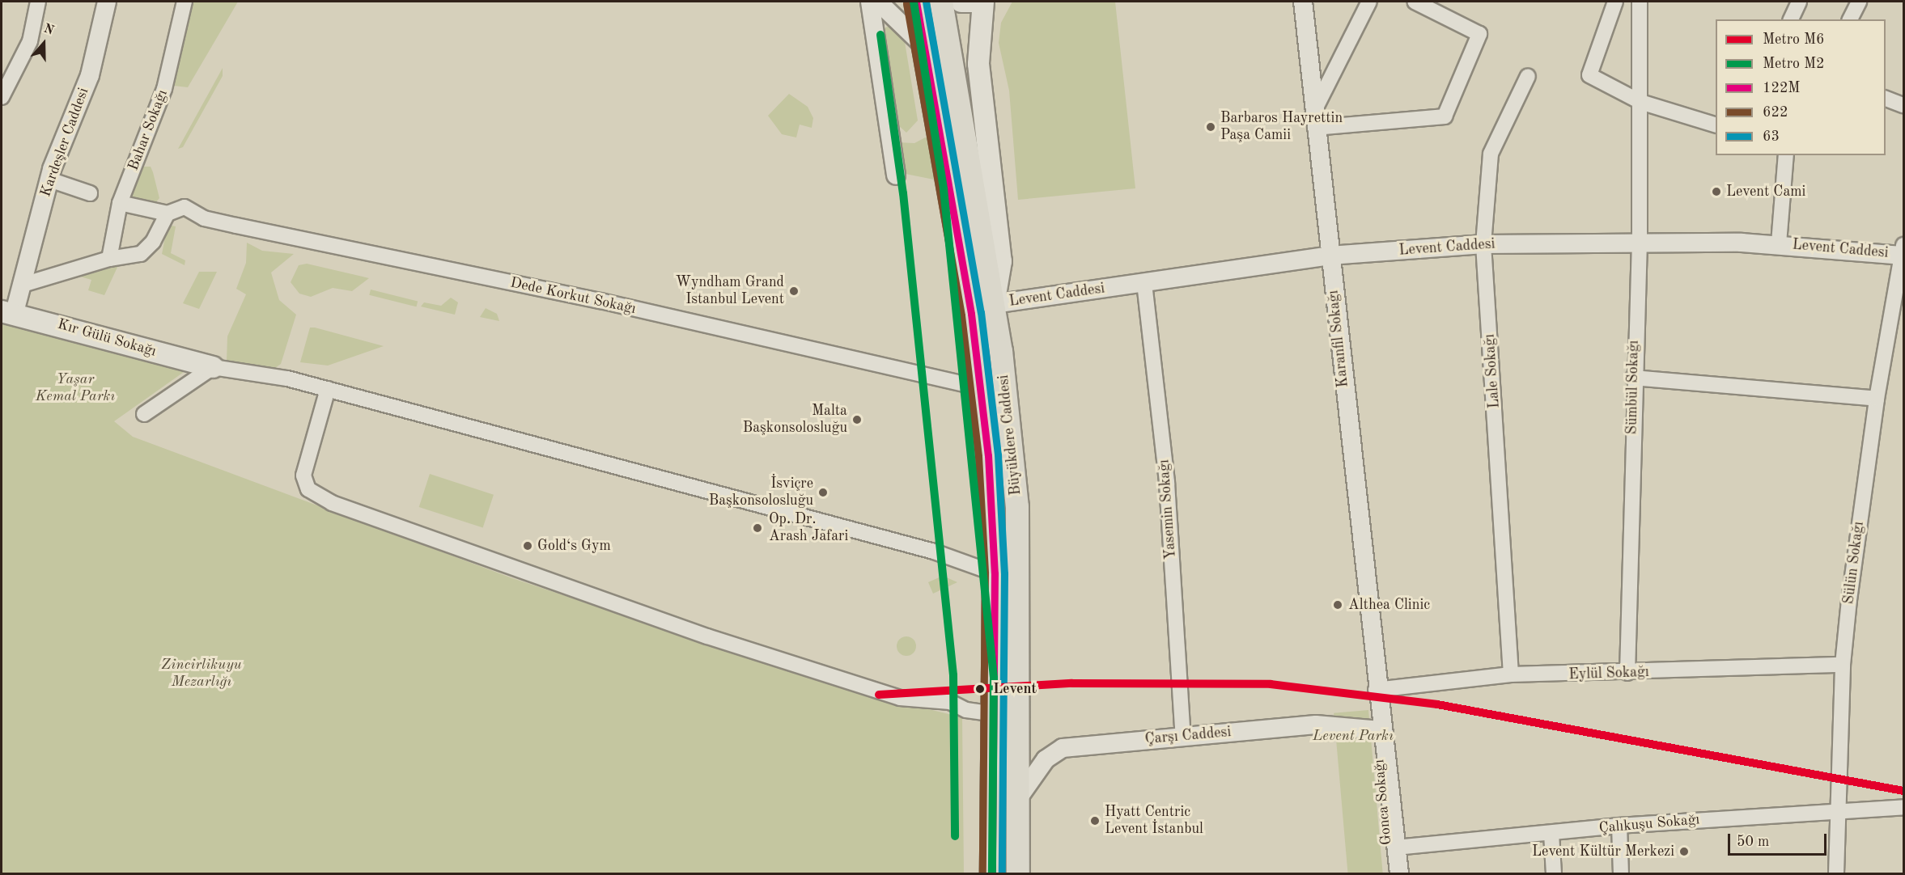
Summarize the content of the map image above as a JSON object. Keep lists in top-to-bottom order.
{
  "streets": {
    "main road": ["Kır Gülü Sokağı", "Büyükdere Caddesi"],
    "street": [
      "Bahar Sokağı",
      "Kardeşler Caddesi",
      "Levent Caddesi",
      "Dede Korkut Sokağı",
      "Karanfil Sokağı",
      "Lale Sokağı",
      "Sümbül Sokağı",
      "Yasemin Sokağı",
      "Sülün Sokağı",
      "Eylül Sokağı",
      "Çarşı Caddesi",
      "Gonca Sokağı",
      "Çalıkuşu Sokağı"
    ]
  },
  "crossings": [
    ["Bahar Sokağı", "Dede Korkut Sokağı"],
    ["Kardeşler Caddesi", "Kır Gülü Sokağı"],
    ["Levent Caddesi", "Karanfil Sokağı"],
    ["Levent Caddesi", "Lale Sokağı"],
    ["Levent Caddesi", "Sümbül Sokağı"],
    ["Levent Caddesi", "Büyükdere Caddesi"],
    ["Levent Caddesi", "Yasemin Sokağı"],
    ["Levent Caddesi", "Sülün Sokağı"],
    ["Dede Korkut Sokağı", "Büyükdere Caddesi"],
    ["Karanfil Sokağı", "Eylül Sokağı"],
    ["Karanfil Sokağı", "Çarşı Caddesi"],
    ["Karanfil Sokağı", "Gonca Sokağı"],
    ["Lale Sokağı", "Eylül Sokağı"],
    ["Sümbül Sokağı", "Eylül Sokağı"],
    ["Büyükdere Caddesi", "Çarşı Caddesi"],
    ["Yasemin Sokağı", "Çarşı Caddesi"],
    ["Sülün Sokağı", "Eylül Sokağı"],
    ["Sülün Sokağı", "Çalıkuşu Sokağı"],
    ["Çarşı Caddesi", "Gonca Sokağı"],
    ["Gonca Sokağı", "Çalıkuşu Sokağı"]
  ],
  "parks": ["Yaşar Kemal Parkı", "Zincirlikuyu Mezarlığı", "Levent Parkı"],
  "places": [
    "Barbaros Hayrettin Paşa Camii",
    "Levent Cami",
    "Wyndham Grand Istanbul Levent",
    "Malta Başkonsolosluğu",
    "İsviçre Başkonsolosluğu",
    "Op. Dr. Arash Jafari",
    "Gold‘s Gym",
    "Althea Clinic",
    "Levent",
    "Hyatt Centric Levent İstanbul",
    "Levent Kültür Merkezi"
  ],
  "lines": [
    "metro line M2",
    "transit line 122M",
    "transit line 63",
    "transit line 622",
    "metro line M6"
  ],
  "legend": [
    "Metro M6",
    "Metro M2",
    "122M",
    "622",
    "63"
  ],
  "scale_bar": "50 m",
  "north": "top"
}
